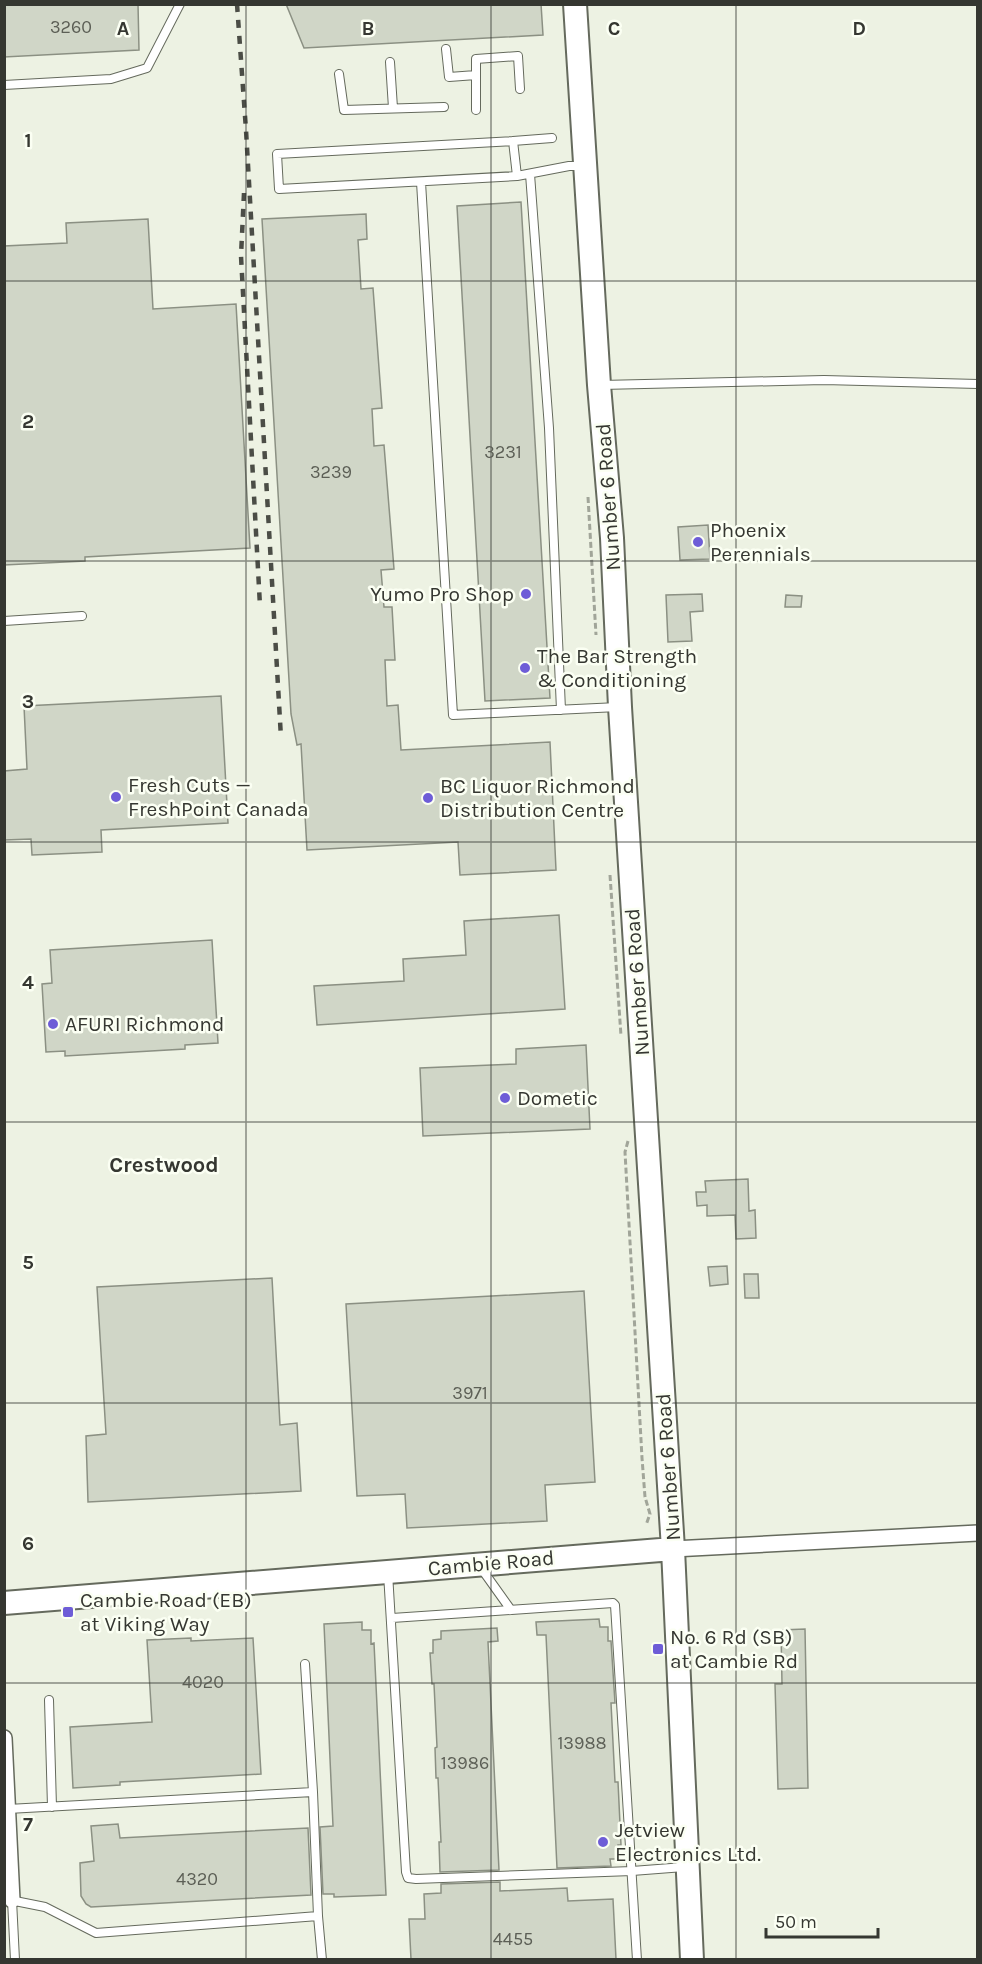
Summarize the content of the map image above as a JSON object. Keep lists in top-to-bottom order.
{
  "streets": {
    "main road": ["Number 6 Road", "Cambie Road"]
  },
  "crossings": [
    ["Number 6 Road", "Cambie Road"]
  ],
  "districts": ["Crestwood"],
  "places": {
    "other": [
      "Phoenix Perennials",
      "Yumo Pro Shop",
      "The Bar Strength & Conditioning",
      "Fresh Cuts — FreshPoint Canada",
      "BC Liquor Richmond Distribution Centre",
      "AFURI Richmond",
      "Dometic",
      "Jetview Electronics Ltd."
    ],
    "transit": ["Cambie Road (EB) at Viking Way", "No. 6 Rd (SB) at Cambie Rd"]
  },
  "house_numbers": [
    "3260",
    "3231",
    "3239",
    "3971",
    "4020",
    "13988",
    "13986",
    "4320",
    "4455"
  ],
  "scale_bar": "50 m",
  "grid": {
    "columns": [
      "A",
      "B",
      "C",
      "D"
    ],
    "rows": [
      "1",
      "2",
      "3",
      "4",
      "5",
      "6",
      "7"
    ]
  }
}
